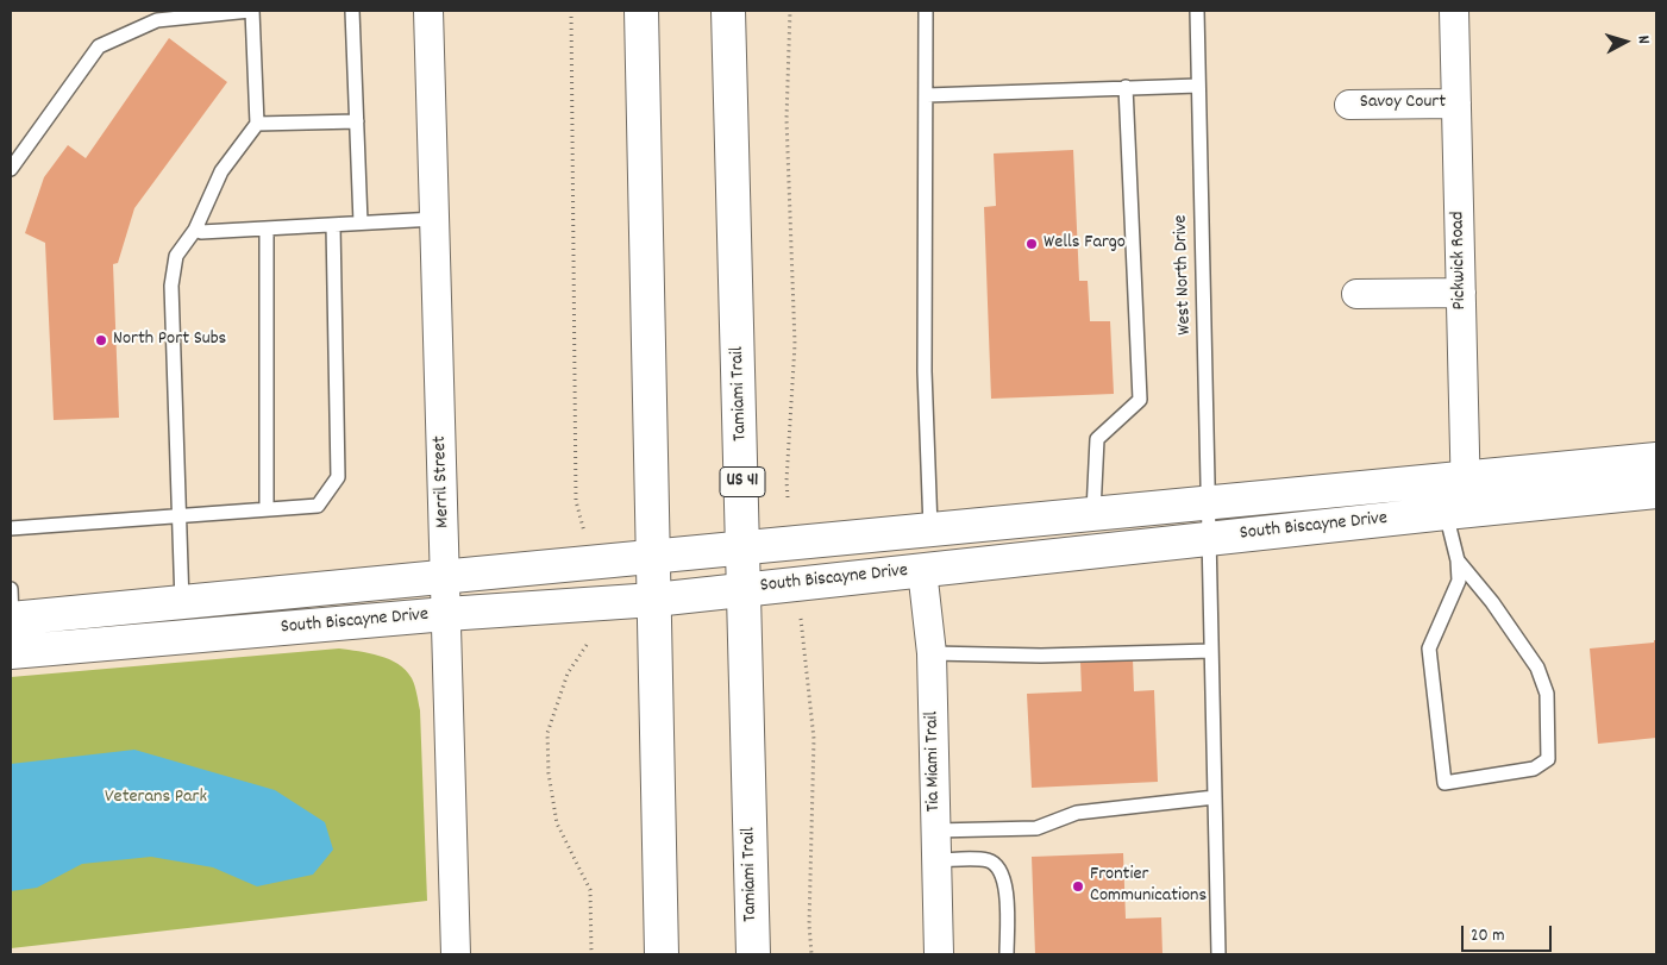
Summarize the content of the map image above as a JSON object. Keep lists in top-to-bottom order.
{
  "streets": {
    "street": [
      "Savoy Court",
      "Pickwick Road",
      "Tamiami Trail",
      "Merril Street",
      "US 41",
      "South Biscayne Drive",
      "Tia Miami Trail"
    ],
    "lane": ["West North Drive"]
  },
  "crossings": [
    ["Savoy Court", "Pickwick Road"],
    ["Pickwick Road", "South Biscayne Drive"],
    ["West North Drive", "South Biscayne Drive"],
    ["Tamiami Trail", "South Biscayne Drive"],
    ["Merril Street", "South Biscayne Drive"],
    ["South Biscayne Drive", "Tia Miami Trail"]
  ],
  "parks": ["Veterans Park"],
  "places": ["Wells Fargo", "North Port Subs", "Frontier Communications"],
  "scale_bar": "20 m",
  "north": "right"
}
